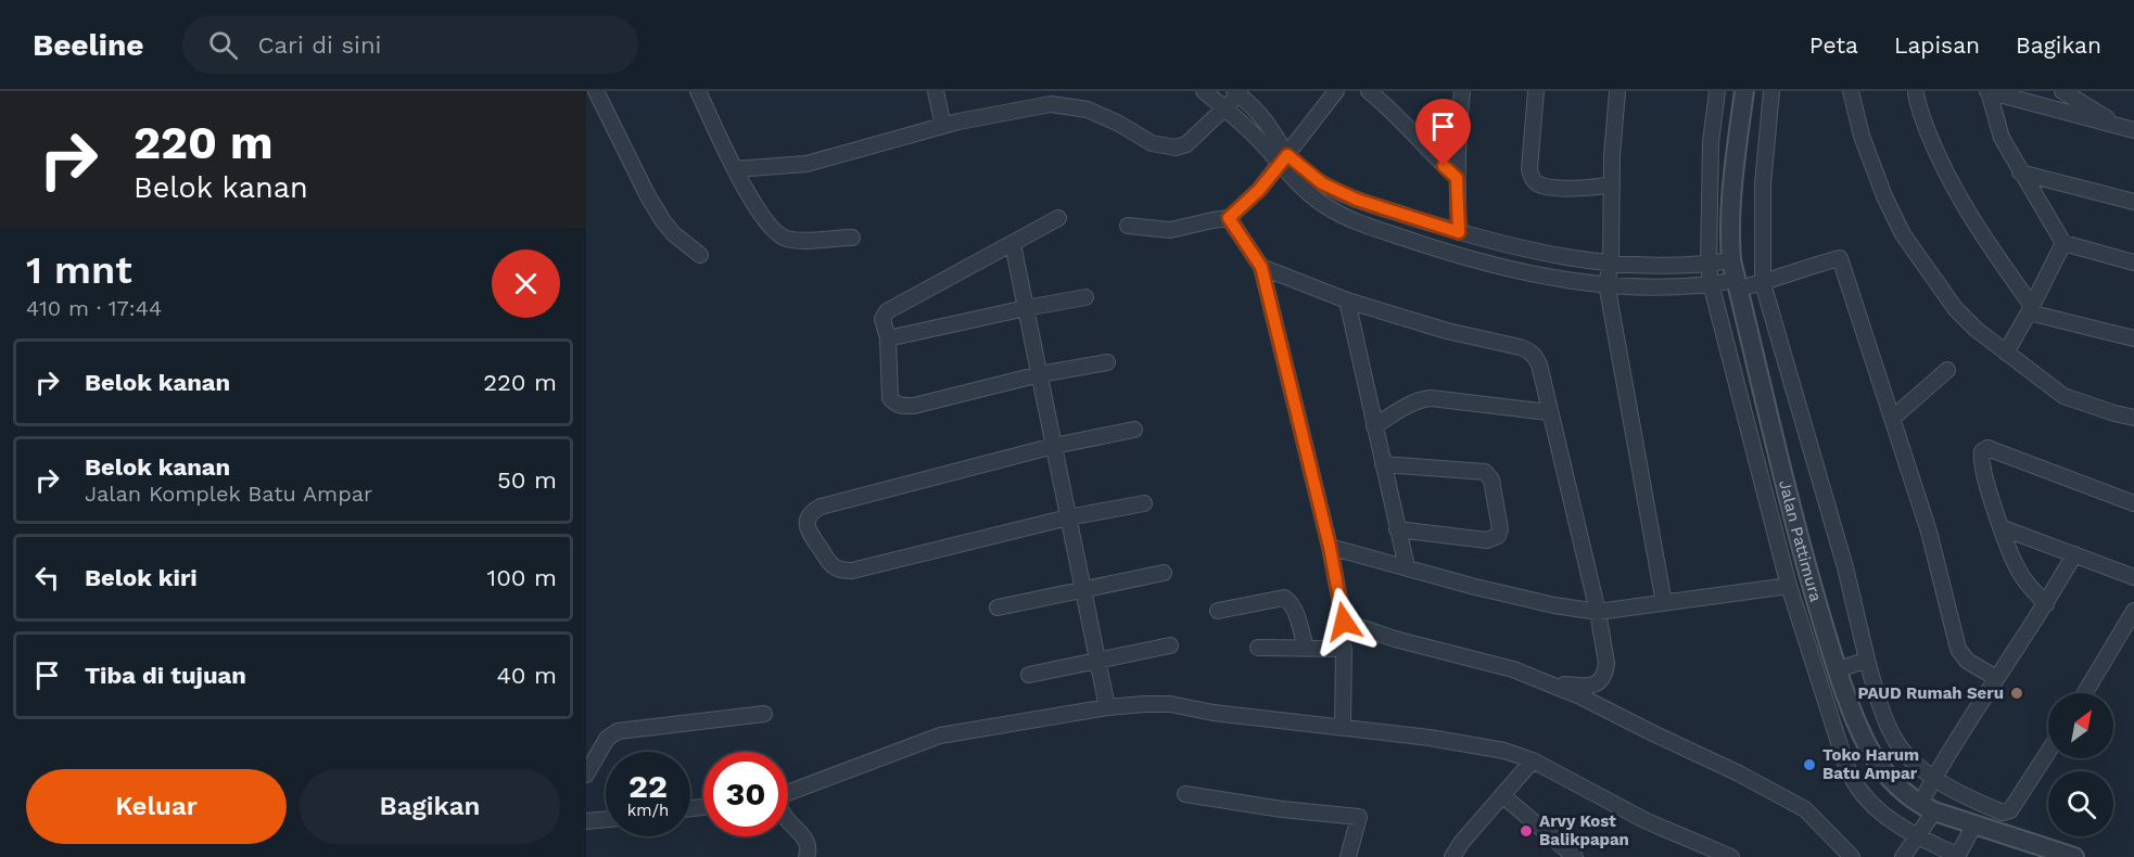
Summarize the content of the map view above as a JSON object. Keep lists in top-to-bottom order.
{
  "streets": {
    "street": ["Jalan Pattimura"]
  },
  "places": ["PAUD Rumah Seru", "Toko Harum Batu Ampar", "Arvy Kost Balikpapan"],
  "north": "top right",
  "page": {
    "header": "Beeline",
    "search": "Cari di sini",
    "nav": ["Peta", "Lapisan", "Bagikan"],
    "turn": ["220 m", "Belok kanan"],
    "heading": ["1 mnt", "410 m · 17:44"],
    "list": [
      {
        "name": "Belok kanan",
        "value": "220 m"
      },
      {
        "name": "Belok kanan",
        "note": "Jalan Komplek Batu Ampar",
        "value": "50 m"
      },
      {
        "name": "Belok kiri",
        "value": "100 m"
      },
      {
        "name": "Tiba di tujuan",
        "value": "40 m"
      }
    ],
    "speed": "22 km/h",
    "limit": "30",
    "buttons": ["Keluar", "Bagikan"]
  }
}
